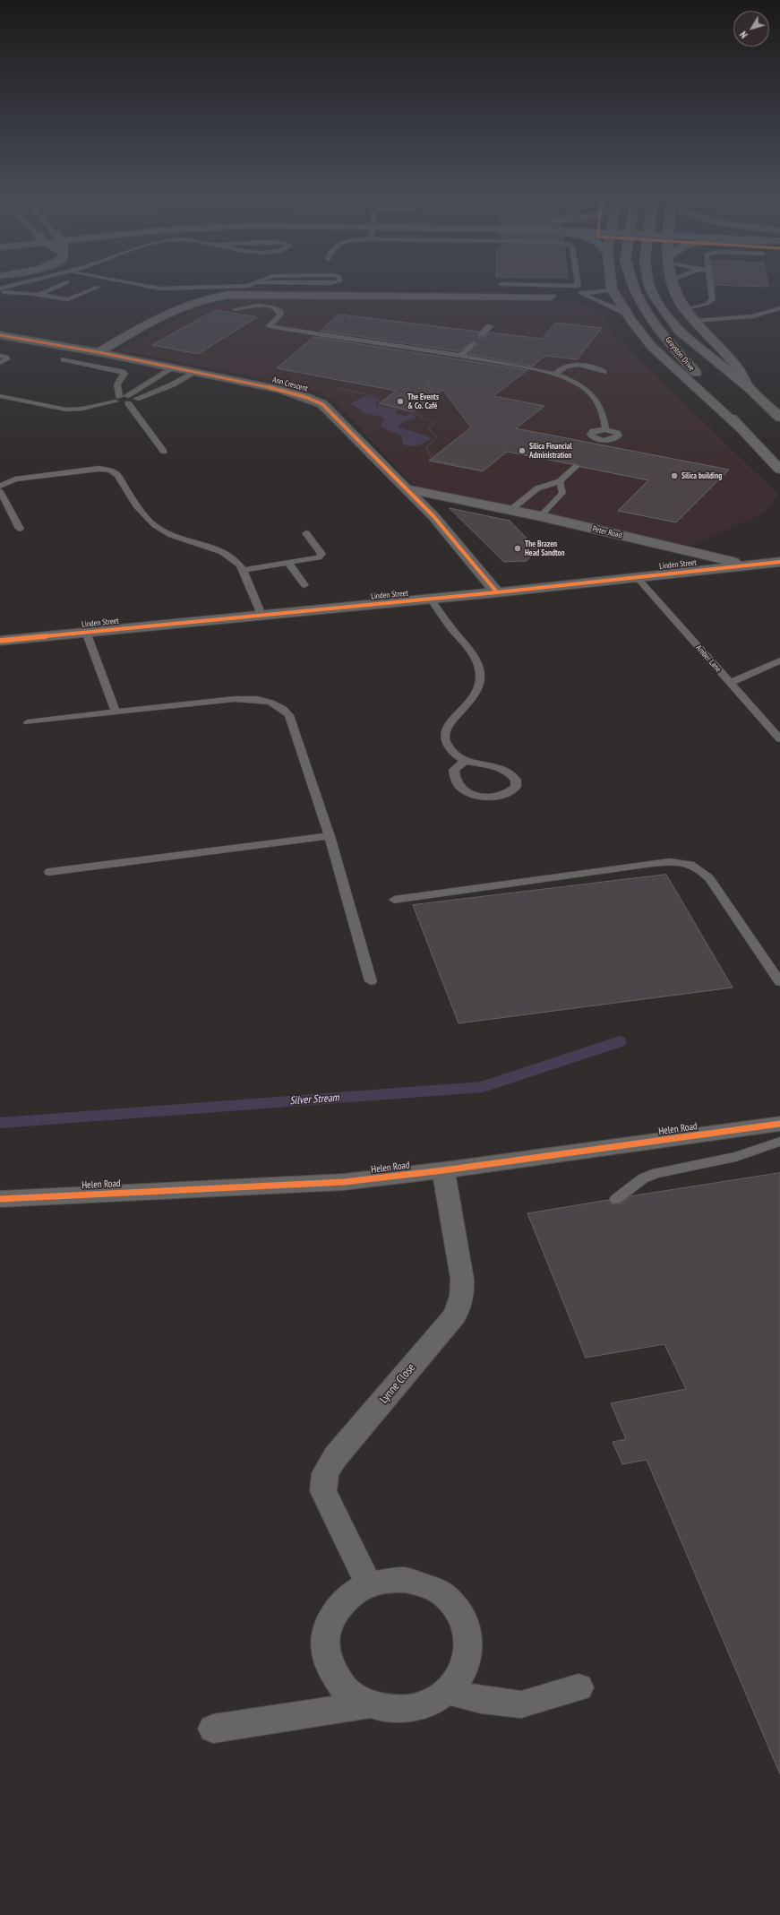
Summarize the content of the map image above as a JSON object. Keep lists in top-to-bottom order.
{
  "streets": {
    "main road": ["Grayston Drive"],
    "street": [
      "Ann Crescent",
      "Peter Road",
      "Linden Street",
      "Helen Road",
      "Lynne Close"
    ],
    "lane": ["Amber Lane"]
  },
  "crossings": [
    ["Ann Crescent", "Peter Road"],
    ["Ann Crescent", "Linden Street"],
    ["Peter Road", "Linden Street"],
    ["Linden Street", "Amber Lane"],
    ["Helen Road", "Lynne Close"]
  ],
  "water": ["Silver Stream"],
  "places": [
    "The Events & Co. Café",
    "Silica Financial Administration",
    "Silica building",
    "The Brazen Head Sandton"
  ],
  "north": "bottom left"
}
